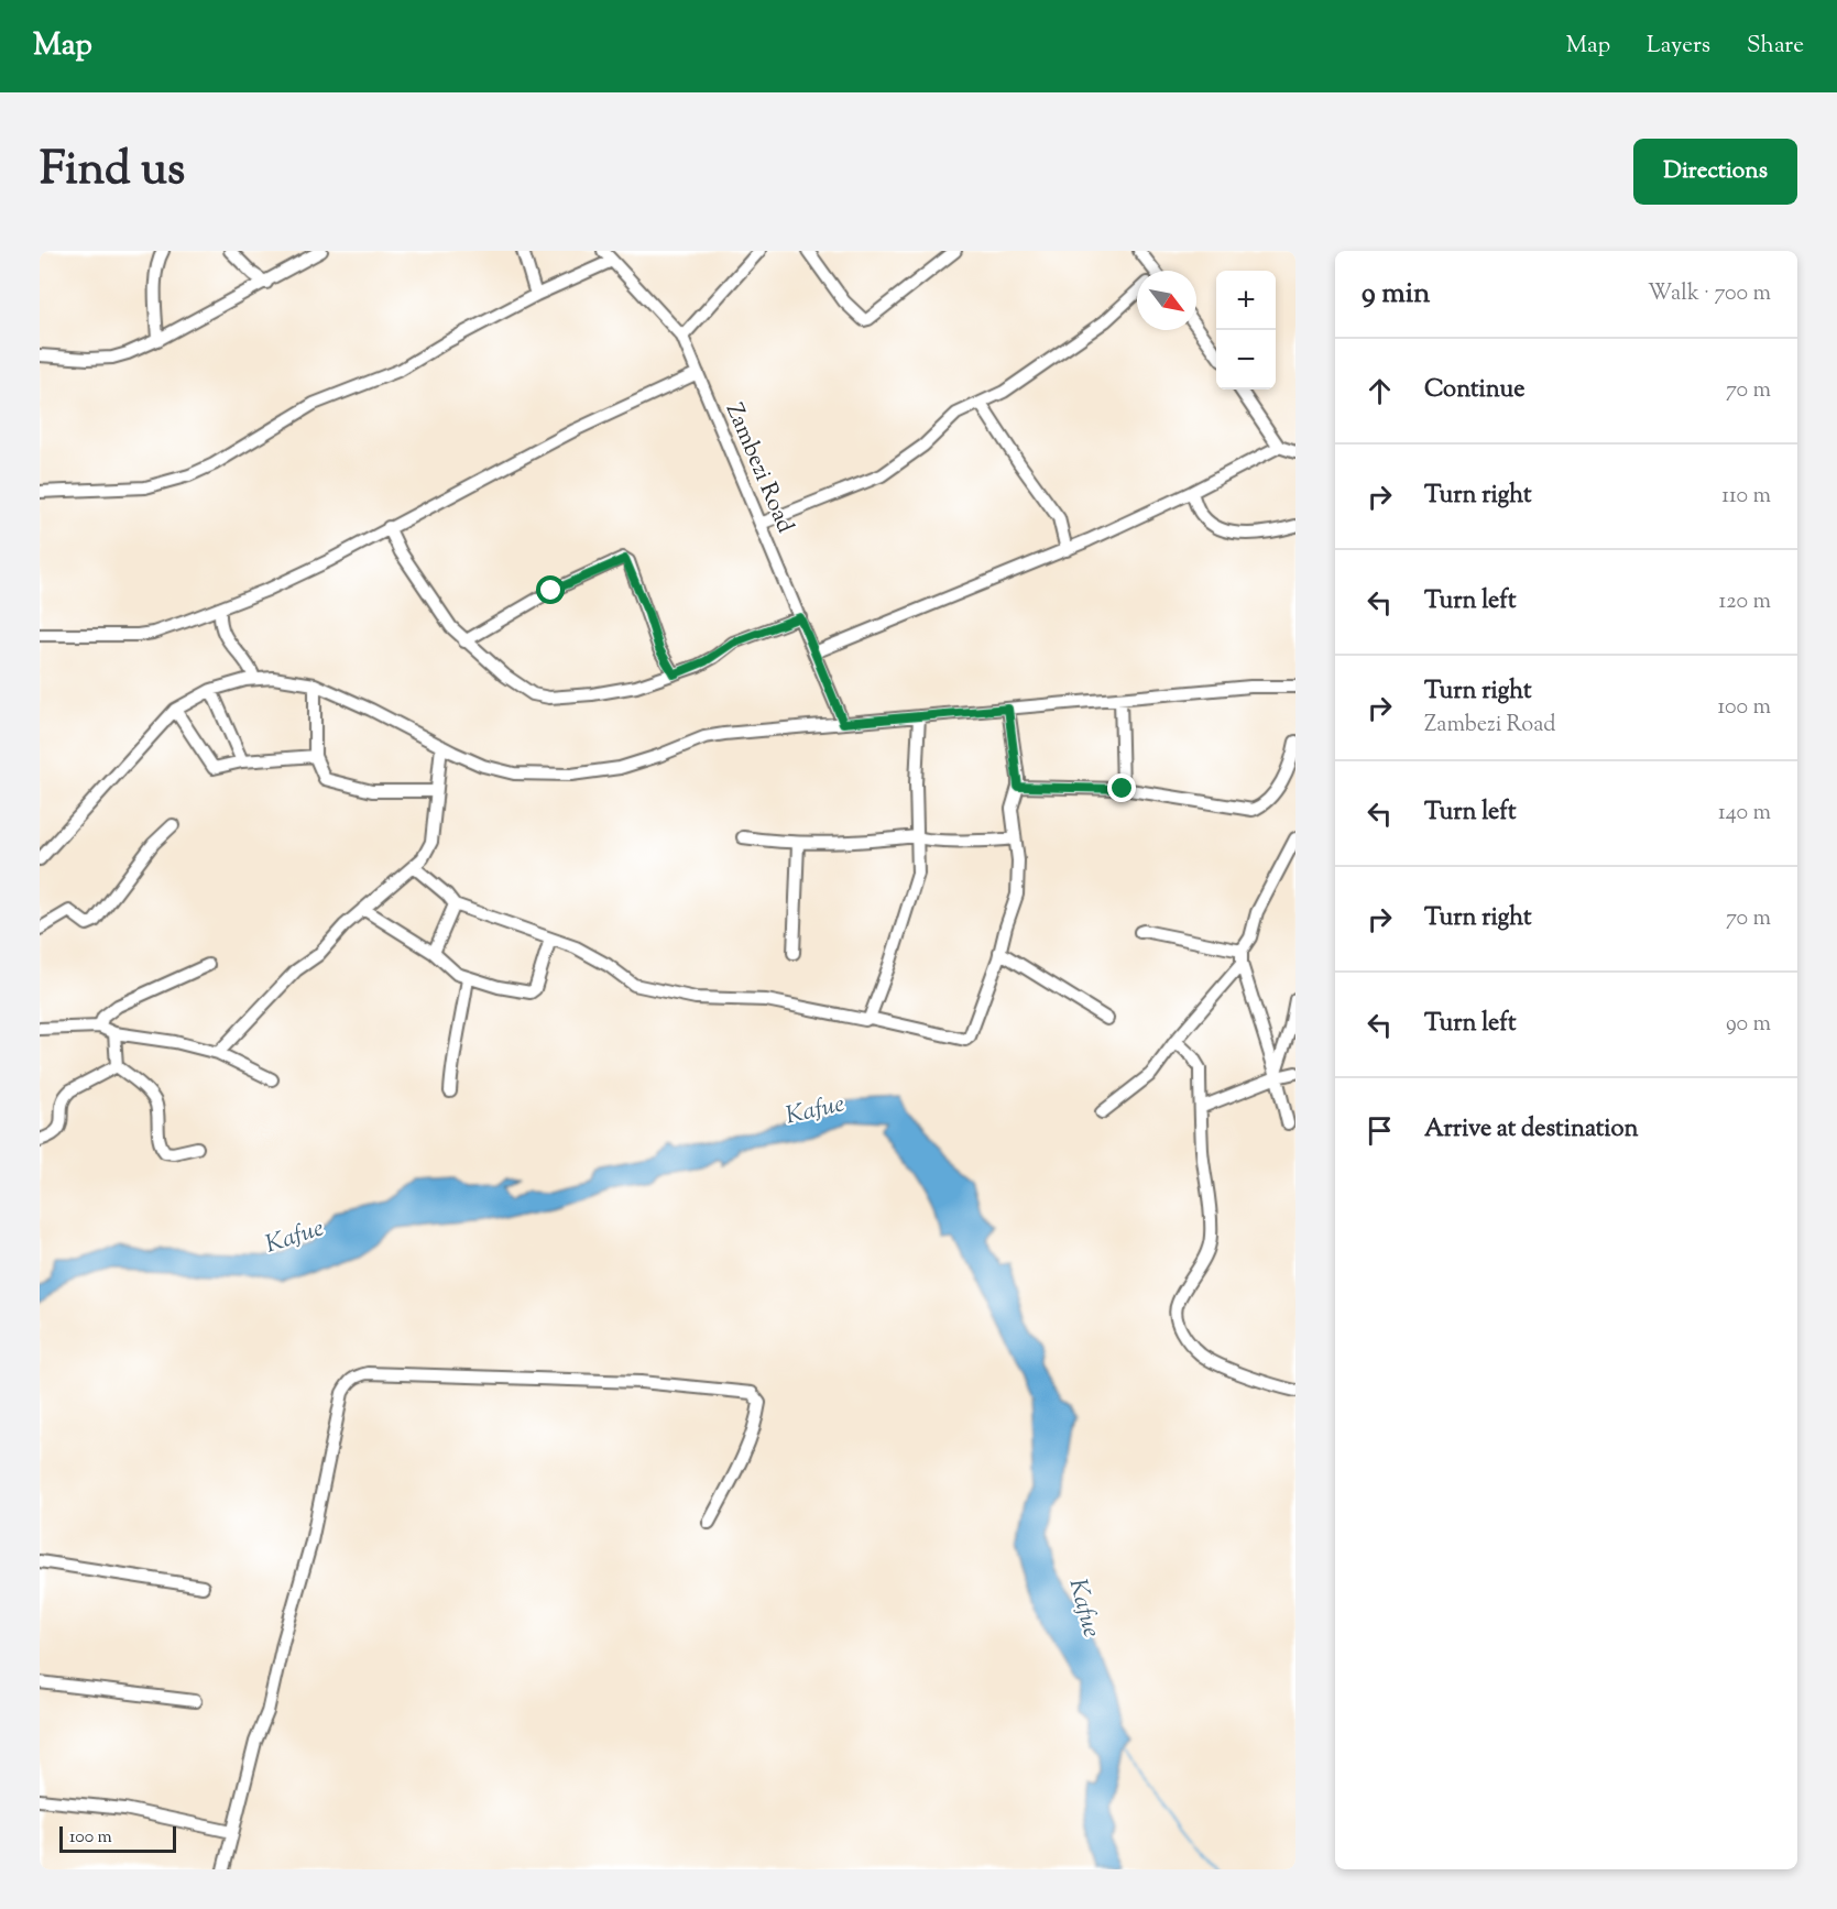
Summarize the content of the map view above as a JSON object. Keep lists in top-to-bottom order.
{
  "streets": {
    "street": ["Zambezi Road"]
  },
  "water": ["Kafue"],
  "scale_bar": "100 m",
  "north": "bottom right",
  "page": {
    "header": "Map",
    "nav": ["Map", "Layers", "Share"],
    "title": "Find us",
    "buttons": "Directions",
    "heading": ["9 min", "Walk · 700 m"],
    "map_buttons": ["+", "−"],
    "list": [
      ["Continue", "70 m"],
      ["Turn right", "110 m"],
      ["Turn left", "120 m"],
      ["Turn right", "Zambezi Road", "100 m"],
      ["Turn left", "140 m"],
      ["Turn right", "70 m"],
      ["Turn left", "90 m"],
      "Arrive at destination"
    ],
    "scale": "100 m"
  }
}
